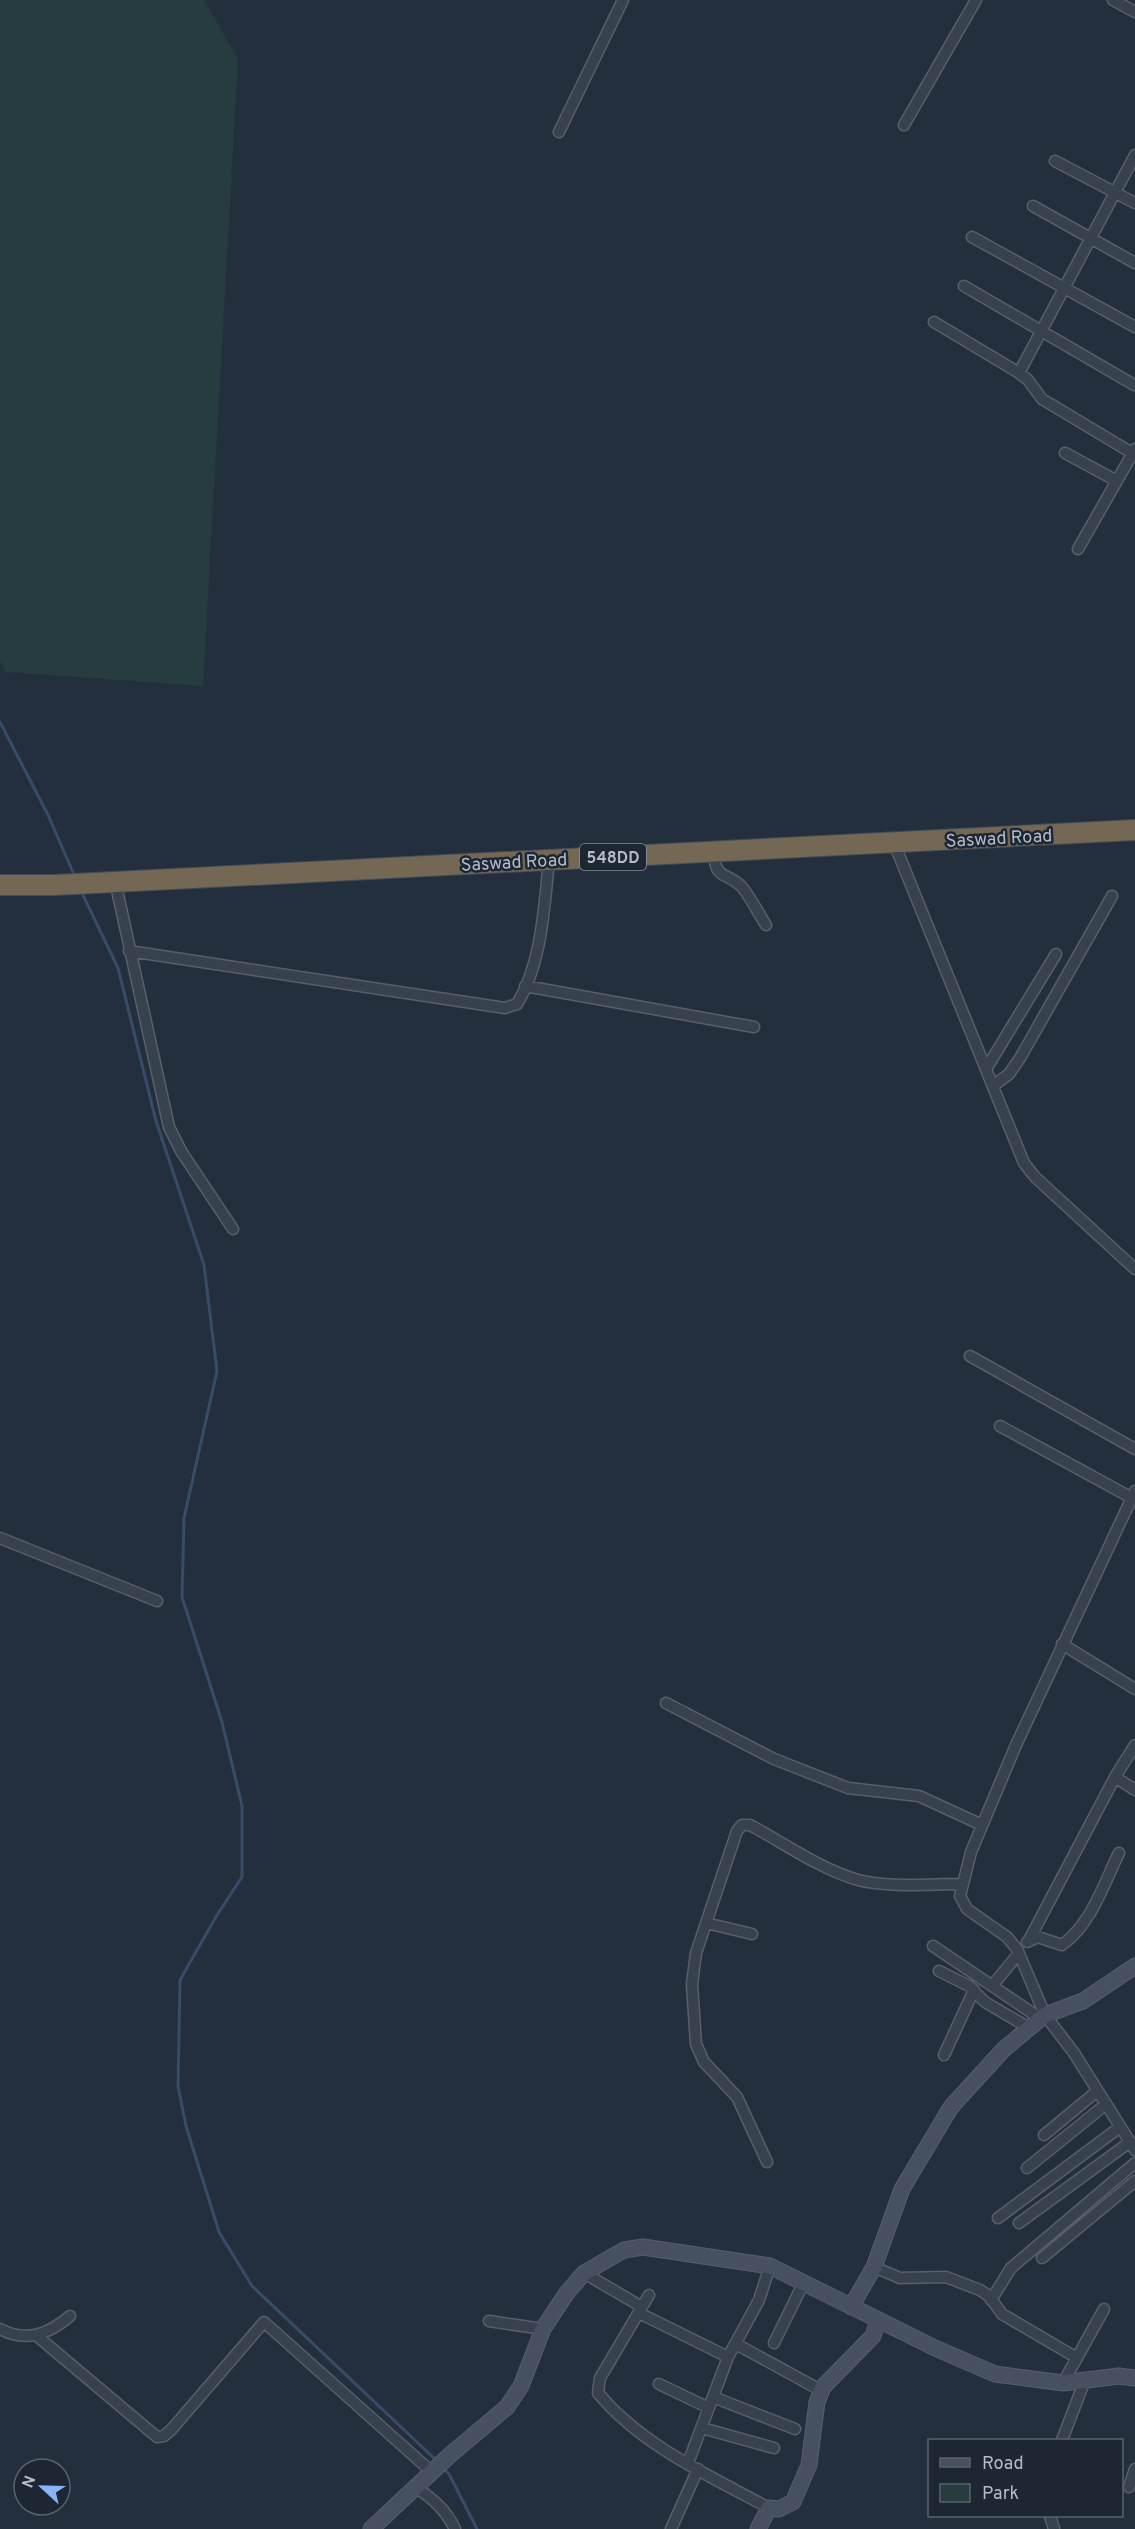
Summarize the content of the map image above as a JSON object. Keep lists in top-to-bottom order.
{
  "streets": {
    "highway": ["Saswad Road", "548DD"]
  },
  "legend": ["Road", "Park"],
  "north": "left"
}
